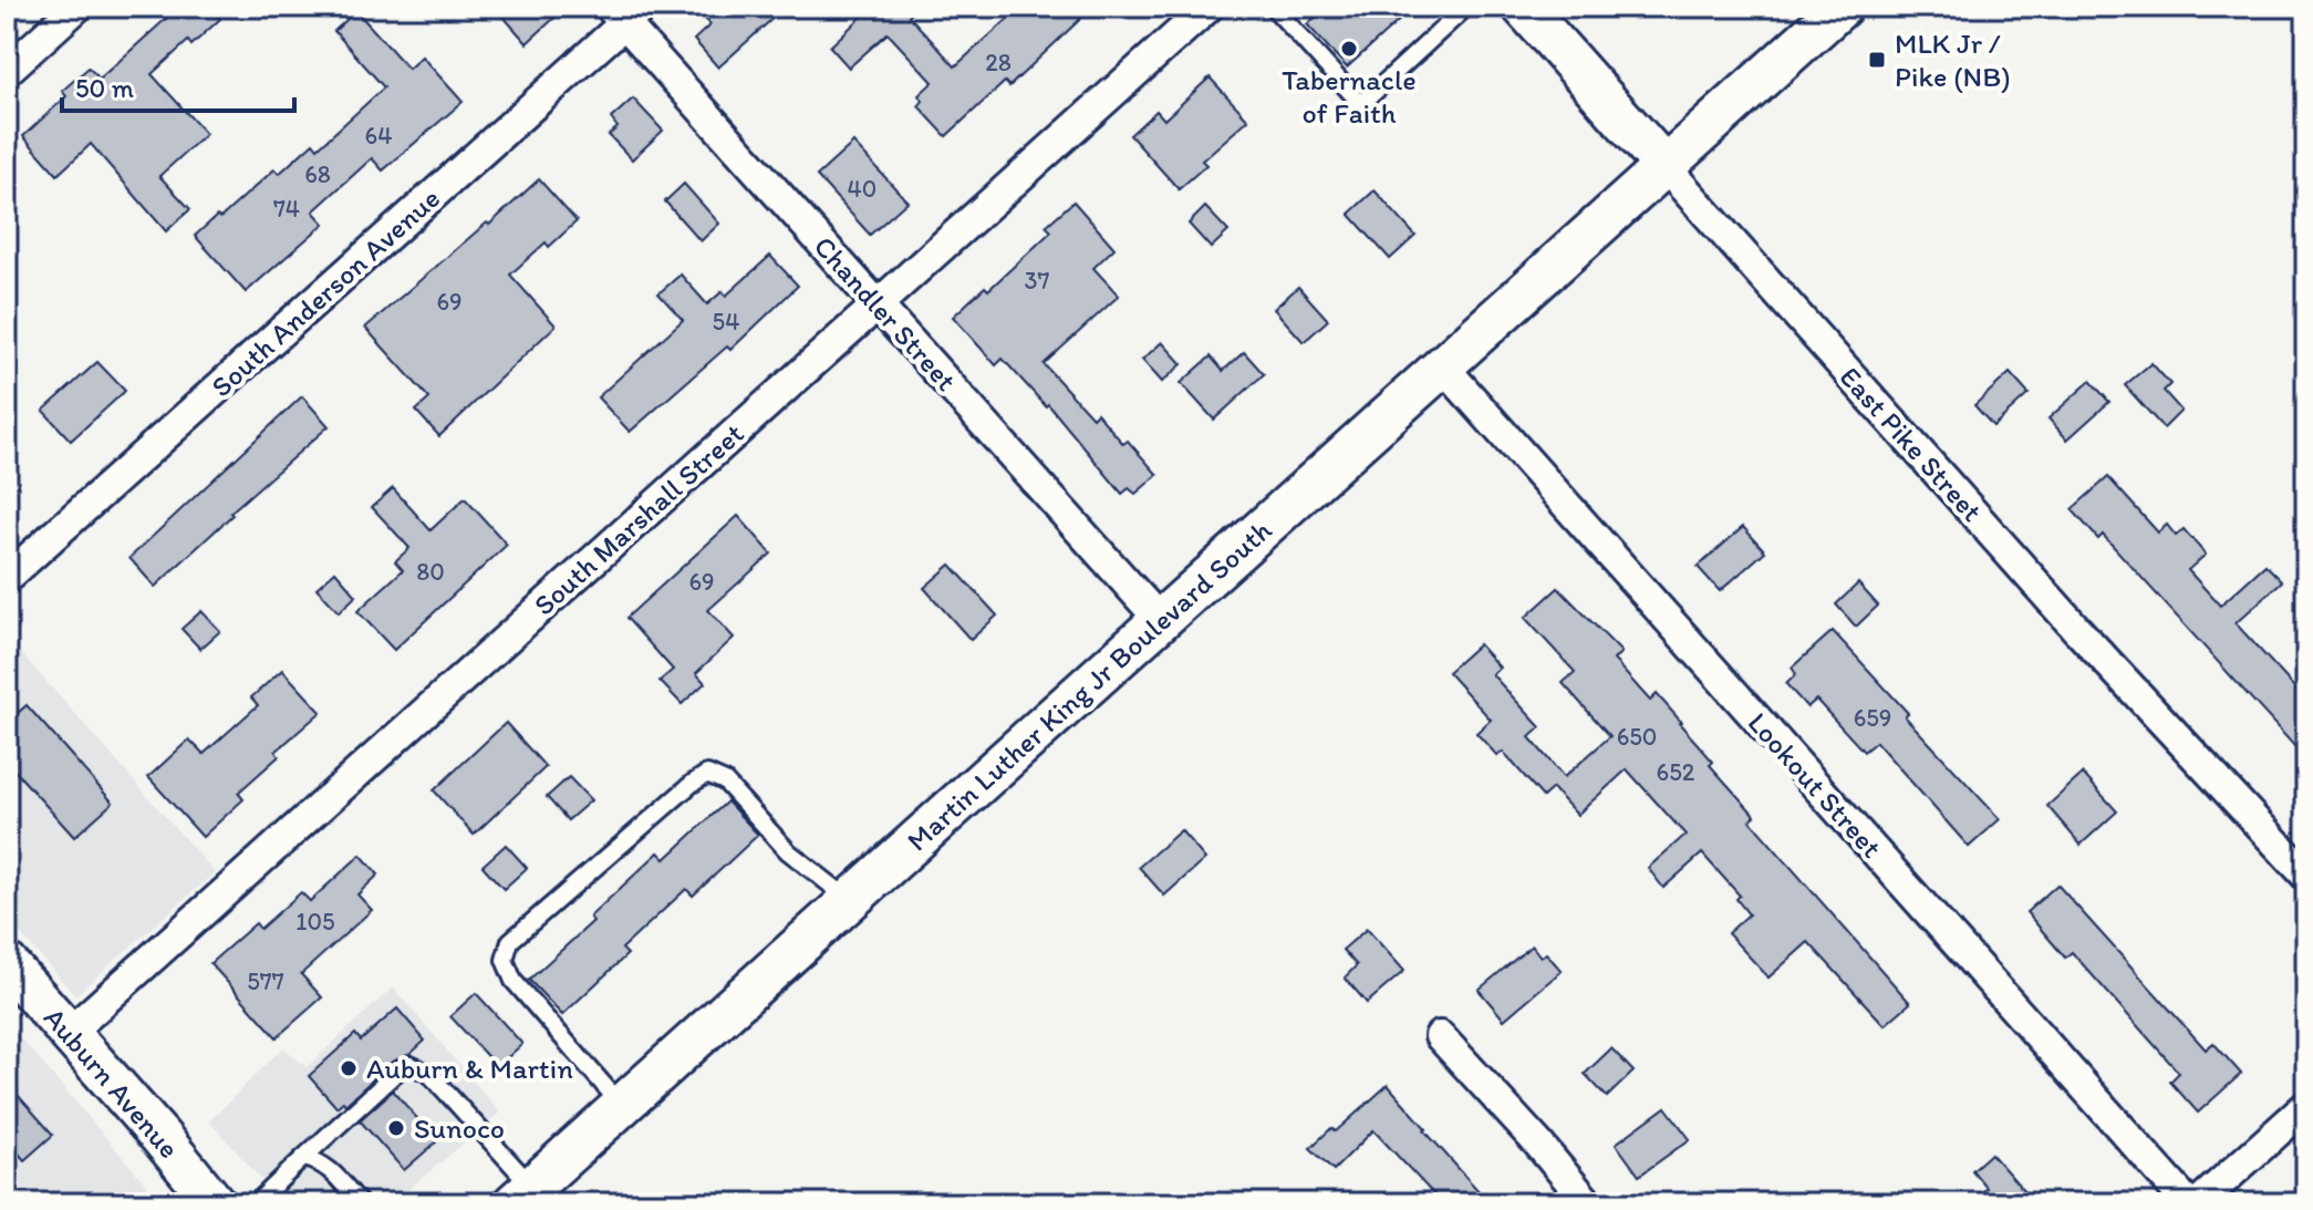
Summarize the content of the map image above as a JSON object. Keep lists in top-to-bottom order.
{
  "streets": {
    "main road": ["East Pike Street", "Martin Luther King Jr Boulevard South", "Auburn Avenue"],
    "street": [
      "South Anderson Avenue",
      "Chandler Street",
      "South Marshall Street",
      "Lookout Street"
    ]
  },
  "crossings": [
    ["South Anderson Avenue", "Chandler Street"],
    ["Chandler Street", "South Marshall Street"],
    ["Chandler Street", "Martin Luther King Jr Boulevard South"],
    ["East Pike Street", "Martin Luther King Jr Boulevard South"],
    ["South Marshall Street", "Auburn Avenue"],
    ["Martin Luther King Jr Boulevard South", "Lookout Street"]
  ],
  "places": {
    "other": ["Tabernacle of Faith", "Auburn & Martin", "Sunoco"],
    "transit": ["MLK Jr / Pike (NB)"]
  },
  "house_numbers": [
    "28",
    "64",
    "68",
    "40",
    "74",
    "37",
    "69",
    "54",
    "80",
    "69",
    "659",
    "650",
    "652",
    "105",
    "577"
  ],
  "scale_bar": "50 m"
}
